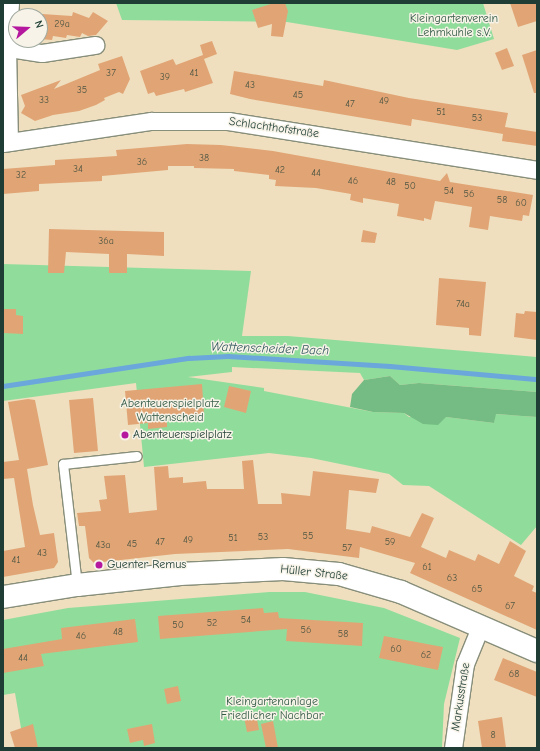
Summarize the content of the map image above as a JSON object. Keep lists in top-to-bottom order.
{
  "streets": {
    "street": ["Schlachthofstraße", "Hüller Straße", "Markusstraße"]
  },
  "crossings": [
    ["Hüller Straße", "Markusstraße"]
  ],
  "water": ["Wattenscheider Bach"],
  "parks": ["Kleingartenverein Lehmkuhle s.V.", "Abenteuerspielplatz Wattenscheid", "Kleingartenanlage Friedlicher Nachbar"],
  "places": ["Abenteuerspielplatz", "Guenter Remus"],
  "house_numbers": [
    "29a",
    "37",
    "41",
    "39",
    "43",
    "35",
    "45",
    "33",
    "49",
    "47",
    "51",
    "53",
    "38",
    "36",
    "34",
    "42",
    "44",
    "32",
    "46",
    "48",
    "50",
    "54",
    "56",
    "58",
    "60",
    "36a",
    "74a",
    "55",
    "53",
    "51",
    "49",
    "47",
    "59",
    "45",
    "43a",
    "57",
    "43",
    "41",
    "61",
    "63",
    "65",
    "67",
    "54",
    "52",
    "50",
    "56",
    "48",
    "58",
    "46",
    "60",
    "62",
    "44",
    "68",
    "8"
  ],
  "north": "right"
}
